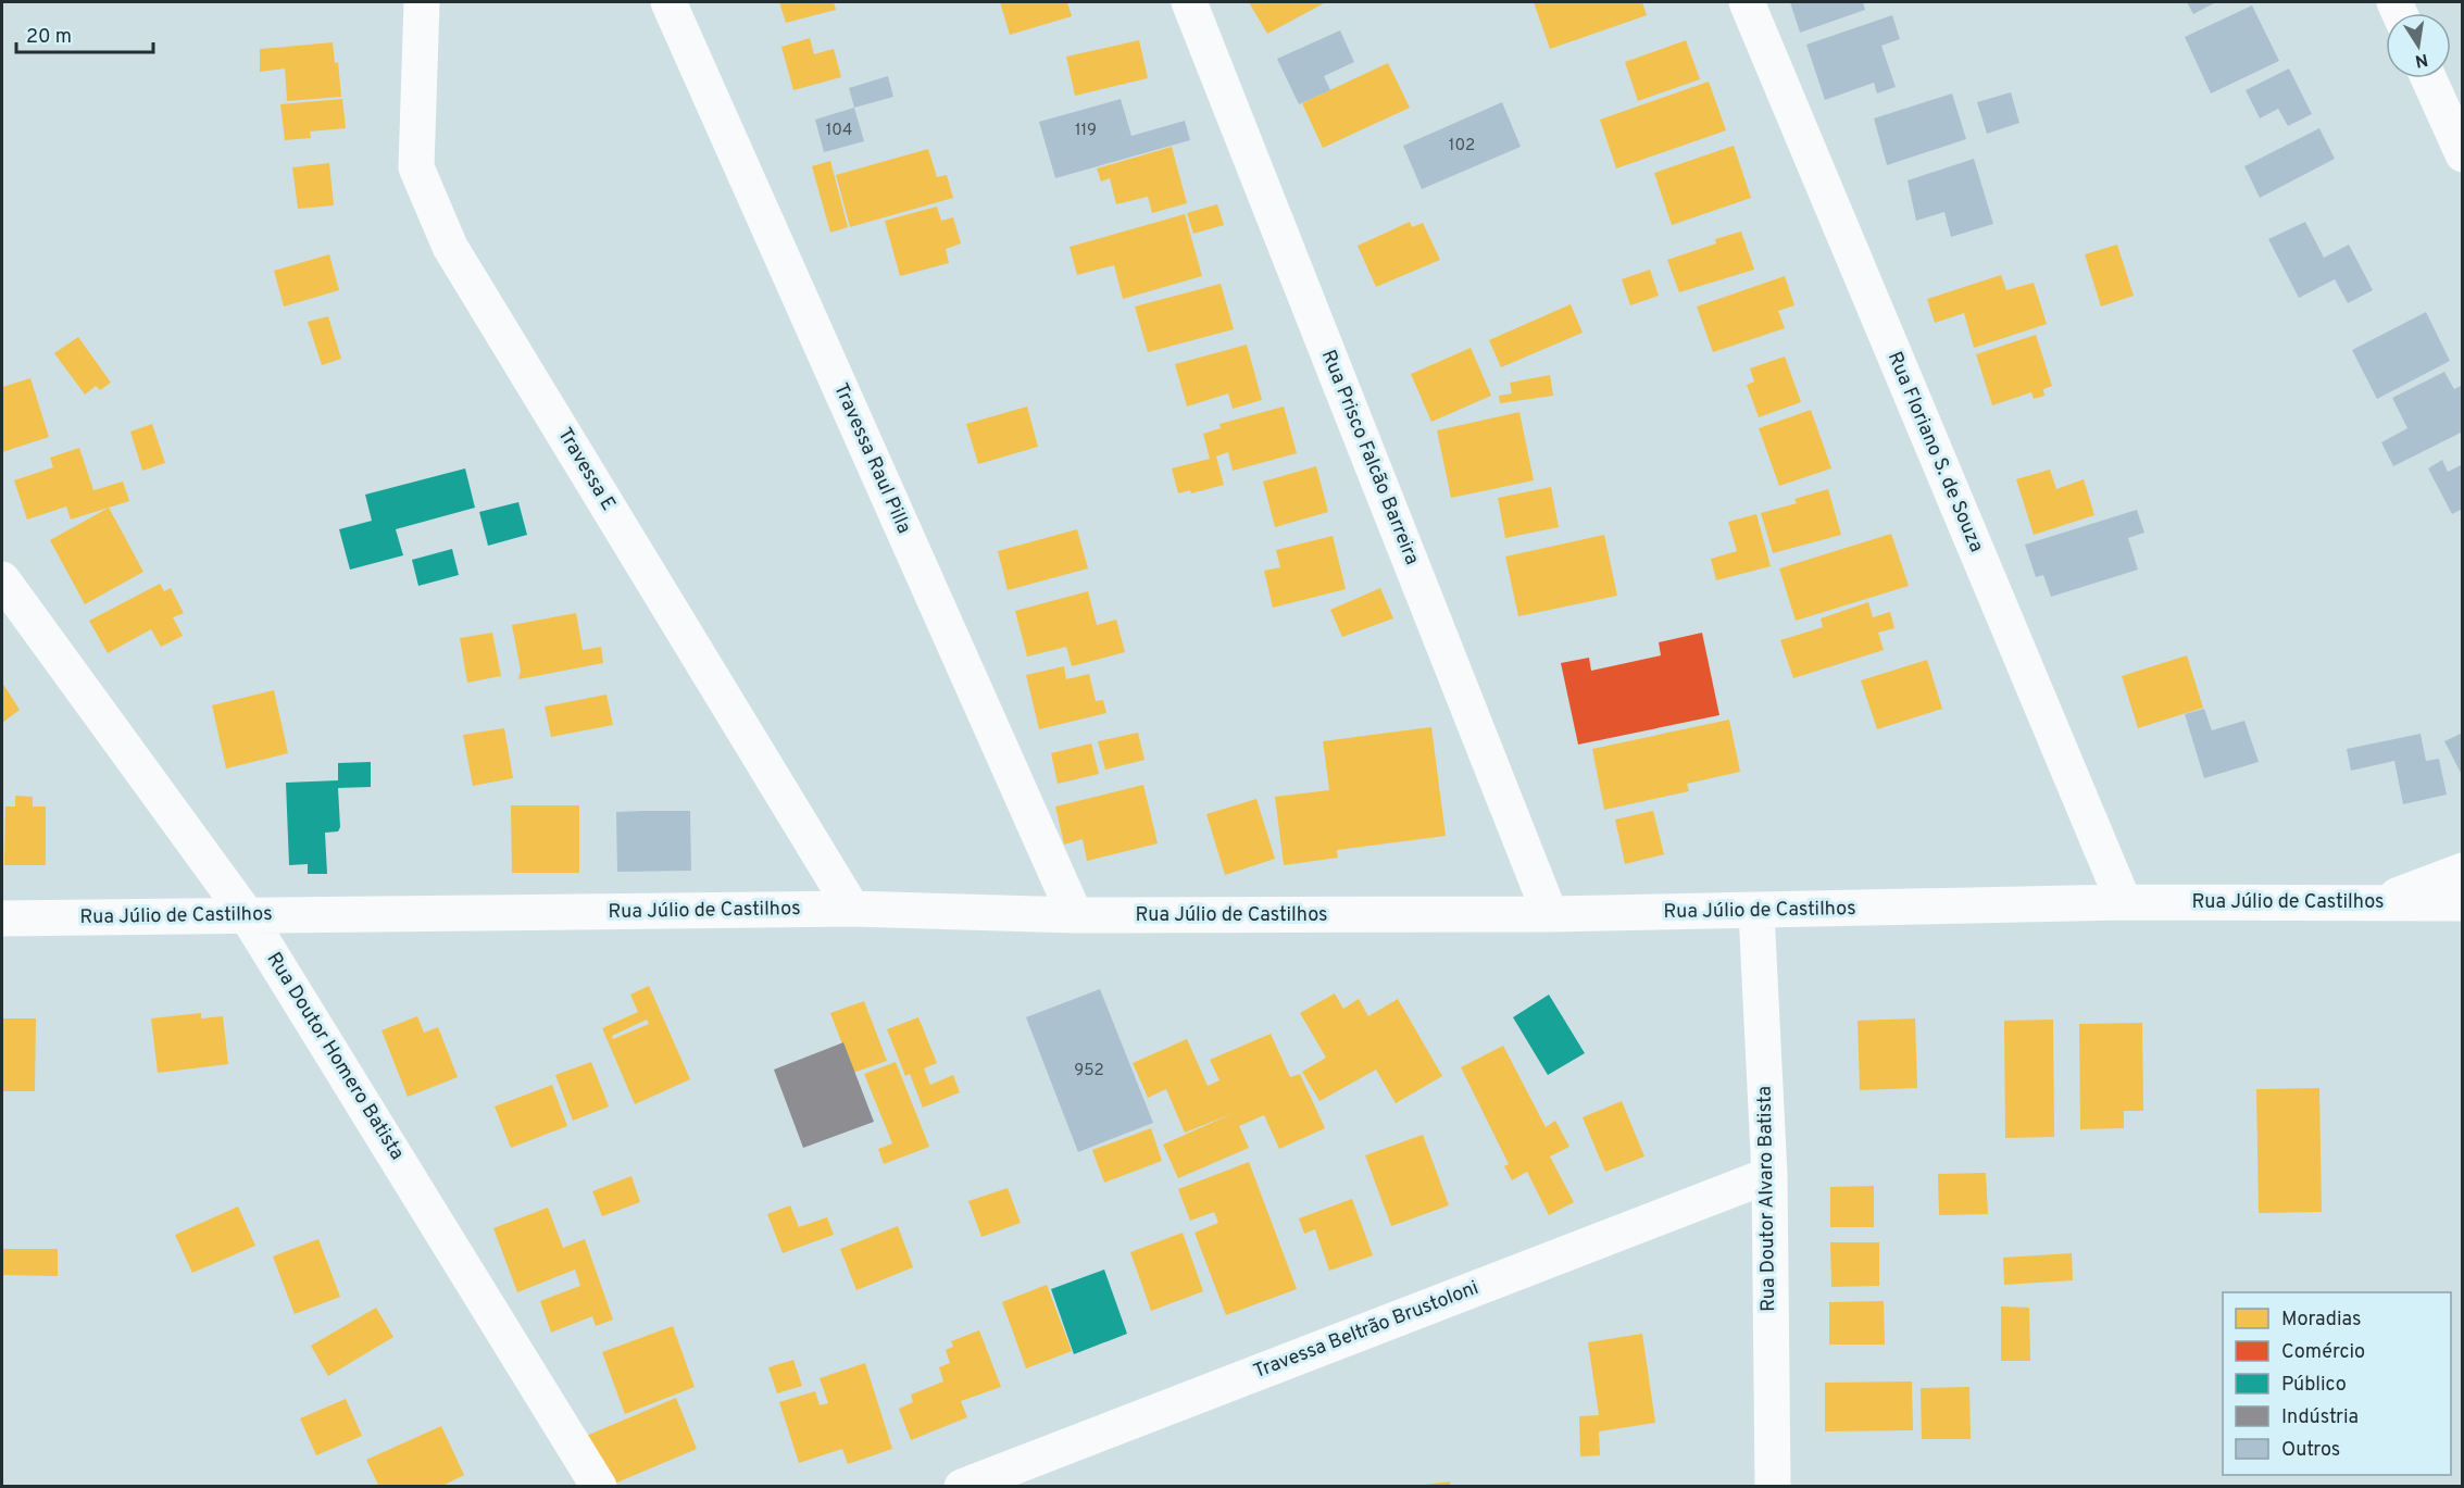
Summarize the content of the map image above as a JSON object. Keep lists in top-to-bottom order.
{
  "streets": {
    "street": [
      "Rua Floriano S. de Souza",
      "Rua Prisco Falcão Barreira",
      "Travessa Raul Pilla",
      "Travessa E",
      "Rua Júlio de Castilhos",
      "Rua Doutor Homero Batista",
      "Rua Doutor Alvaro Batista",
      "Travessa Beltrão Brustoloni"
    ]
  },
  "crossings": [
    ["Rua Floriano S. de Souza", "Rua Júlio de Castilhos"],
    ["Rua Prisco Falcão Barreira", "Rua Júlio de Castilhos"],
    ["Travessa Raul Pilla", "Rua Júlio de Castilhos"],
    ["Travessa E", "Rua Júlio de Castilhos"],
    ["Rua Júlio de Castilhos", "Rua Doutor Homero Batista"],
    ["Rua Júlio de Castilhos", "Rua Doutor Alvaro Batista"],
    ["Rua Doutor Alvaro Batista", "Travessa Beltrão Brustoloni"]
  ],
  "house_numbers": [
    "104",
    "119",
    "102",
    "952"
  ],
  "legend": [
    "Moradias",
    "Comércio",
    "Público",
    "Indústria",
    "Outros"
  ],
  "scale_bar": "20 m",
  "north": "bottom"
}
